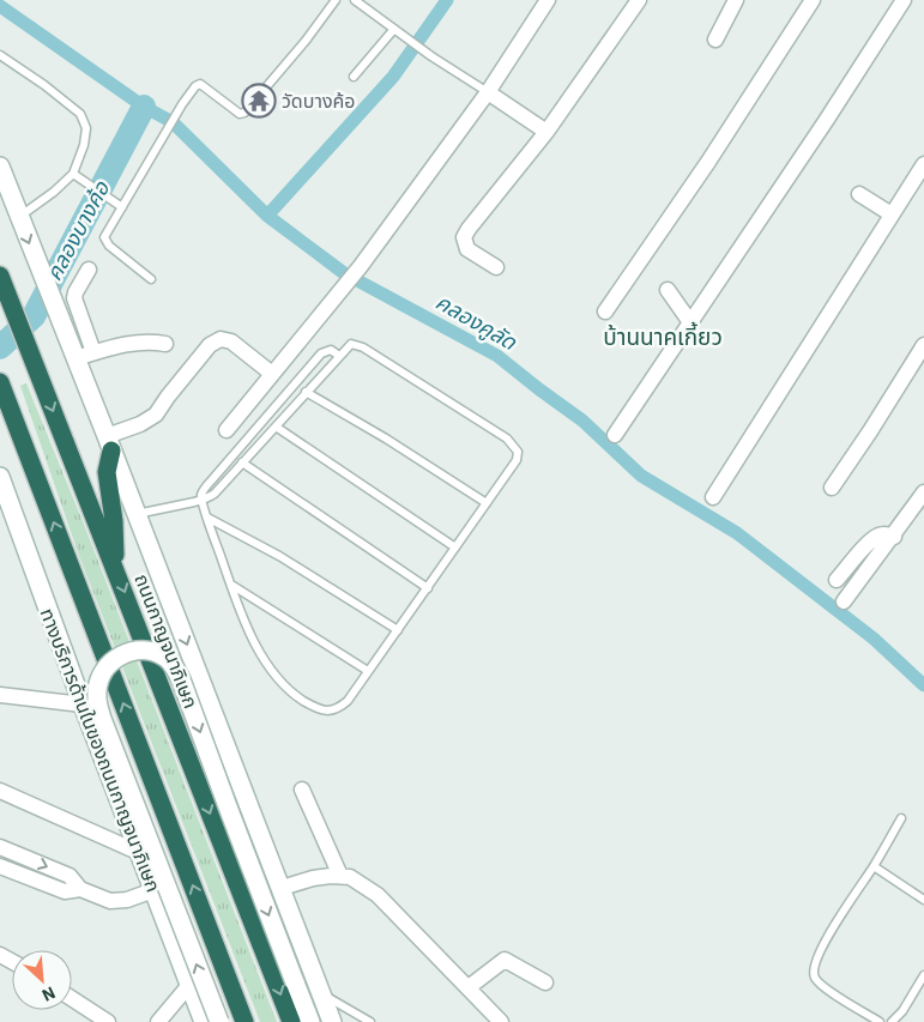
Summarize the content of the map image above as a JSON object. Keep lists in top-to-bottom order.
{
  "streets": {
    "highway": ["ถนนกาญจนาภิเษก"],
    "main road": ["ทางบริการด้านในของถนนกาญจนาภิเษก"]
  },
  "districts": ["บ้านนาคเกี้ยว"],
  "water": ["คลองบางค้อ", "คลองคูลัด"],
  "places": {
    "temple": ["วัดบางค้อ"]
  },
  "north": "bottom right"
}
